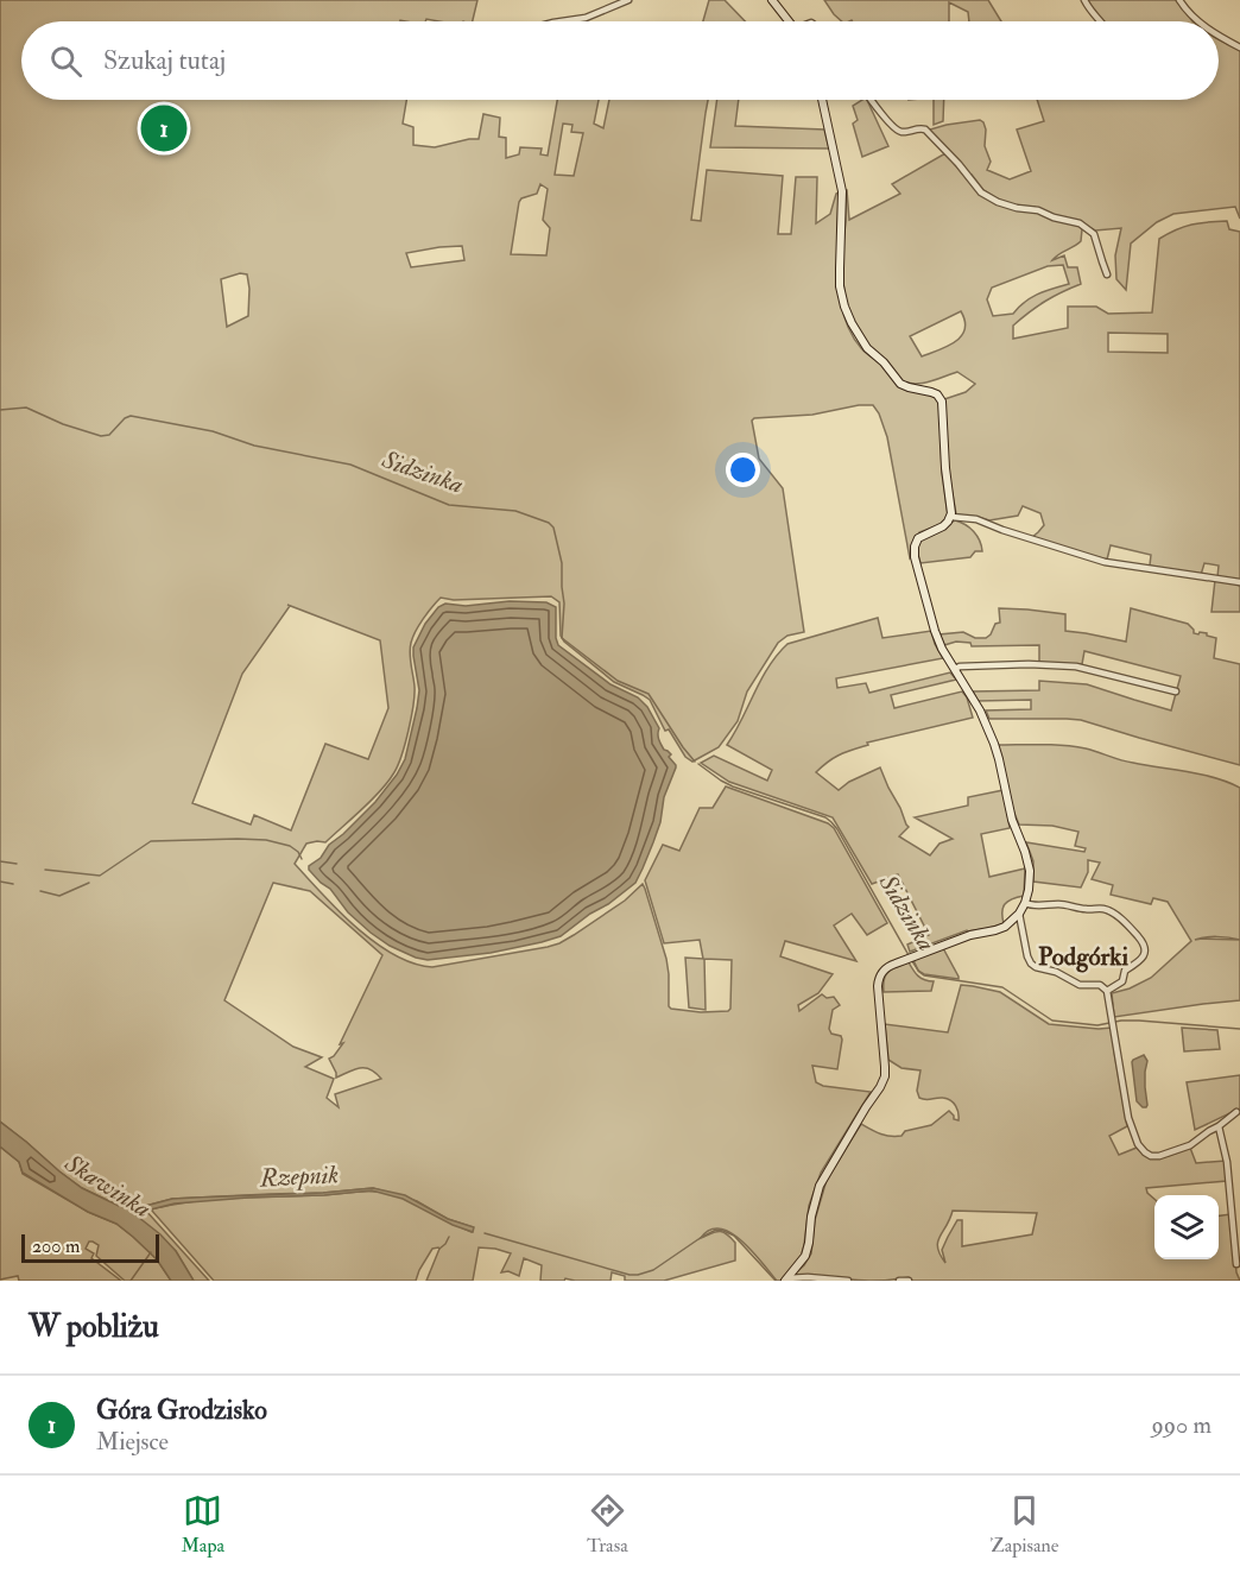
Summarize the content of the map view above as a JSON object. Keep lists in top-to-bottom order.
{
  "districts": ["Podgórki"],
  "water": ["Sidzinka", "Rzepnik", "Skawinka"],
  "scale_bar": "200 m",
  "page": {
    "search": "Szukaj tutaj",
    "pins": "1",
    "scale": "200 m",
    "heading": "W pobliżu",
    "list": [
      {
        "mark": "1",
        "name": "Góra Grodzisko",
        "note": "Miejsce",
        "value": "990 m"
      }
    ],
    "nav": ["Mapa", "Trasa", "Zapisane"]
  }
}
